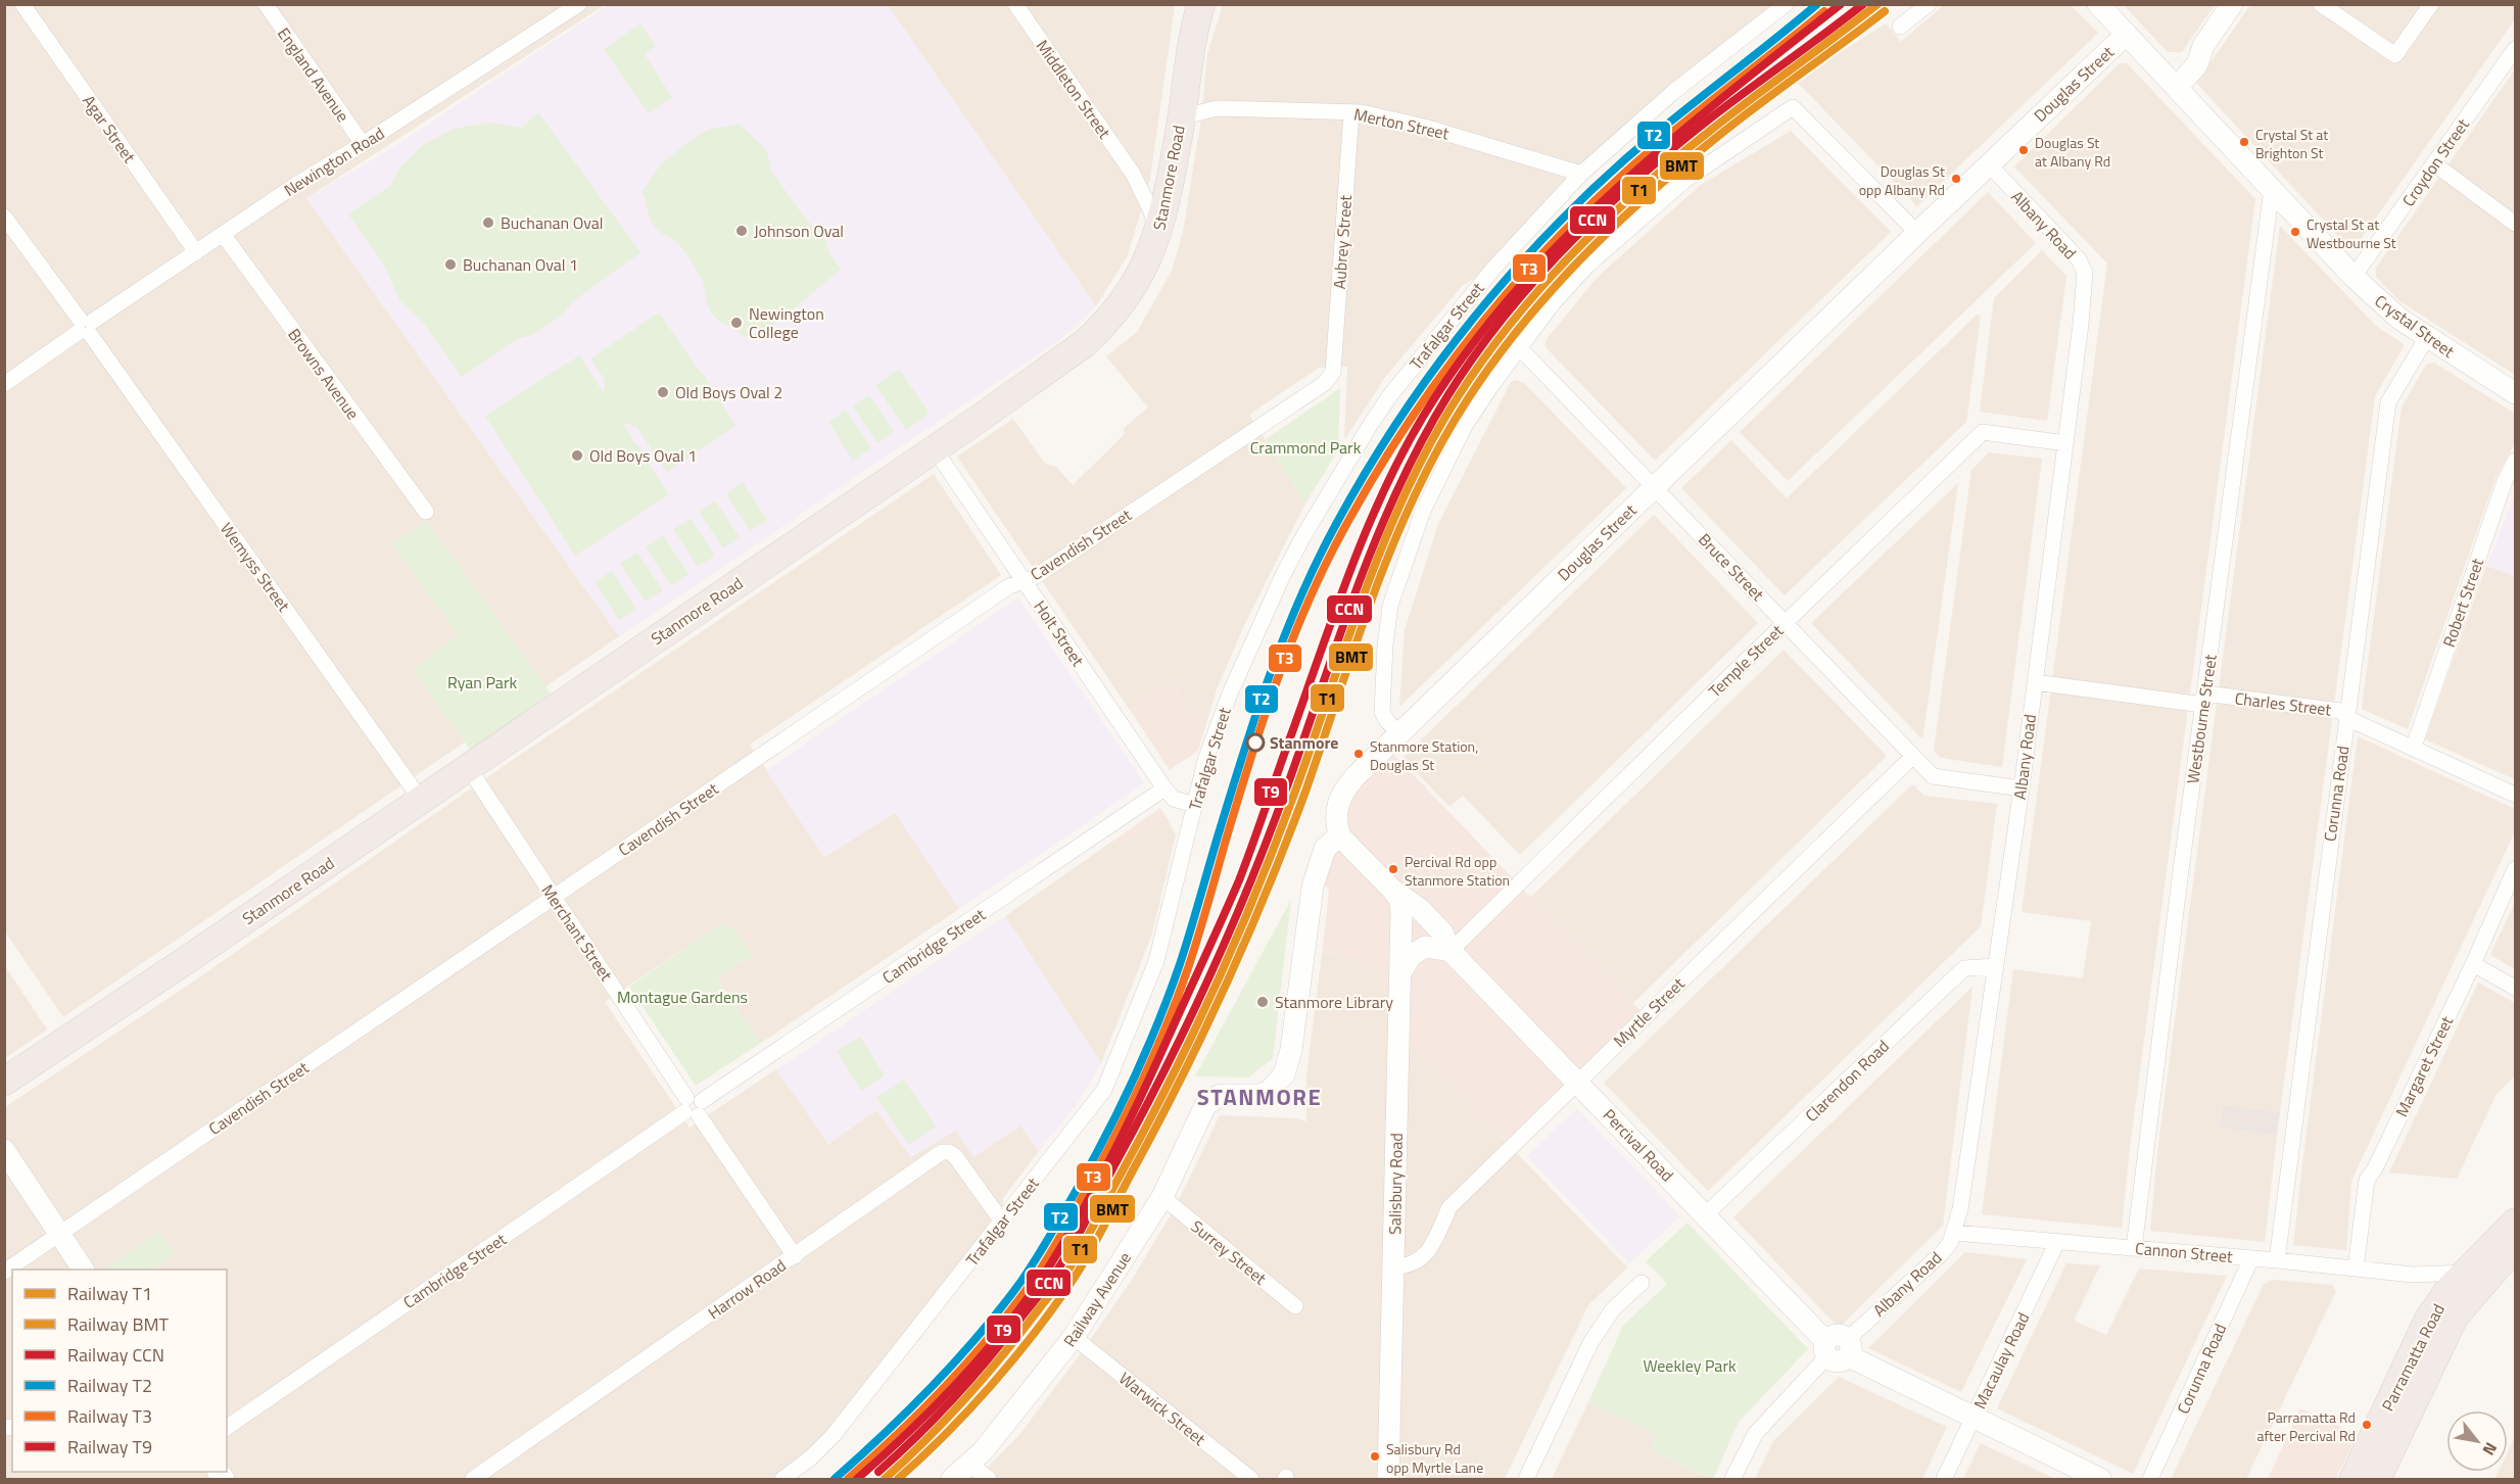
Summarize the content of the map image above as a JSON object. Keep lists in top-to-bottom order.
{
  "streets": {
    "highway": ["Stanmore Road", "Parramatta Road"],
    "main road": [
      "Douglas Street",
      "Crystal Street",
      "Percival Road",
      "Salisbury Road",
      "Railway Avenue"
    ],
    "street": [
      "England Avenue",
      "Middleton Street",
      "Merton Street",
      "Agar Street",
      "Newington Road",
      "Croydon Street",
      "Albany Road",
      "Aubrey Street",
      "Trafalgar Street",
      "Browns Avenue",
      "Cavendish Street",
      "Wemyss Street",
      "Bruce Street",
      "Robert Street",
      "Holt Street",
      "Temple Street",
      "Charles Street",
      "Westbourne Street",
      "Corunna Road",
      "Merchant Street",
      "Cambridge Street",
      "Myrtle Street",
      "Margaret Street",
      "Clarendon Road",
      "Surrey Street",
      "Cannon Street",
      "Harrow Road",
      "Macaulay Road",
      "Warwick Street"
    ]
  },
  "crossings": [
    ["England Avenue", "Newington Road"],
    ["Douglas Street", "Albany Road"],
    ["Douglas Street", "Crystal Street"],
    ["Douglas Street", "Bruce Street"],
    ["Douglas Street", "Percival Road"],
    ["Douglas Street", "Railway Avenue"],
    ["Middleton Street", "Stanmore Road"],
    ["Merton Street", "Stanmore Road"],
    ["Merton Street", "Aubrey Street"],
    ["Merton Street", "Trafalgar Street"],
    ["Agar Street", "Newington Road"],
    ["Newington Road", "Browns Avenue"],
    ["Newington Road", "Wemyss Street"],
    ["Croydon Street", "Crystal Street"],
    ["Stanmore Road", "Wemyss Street"],
    ["Stanmore Road", "Holt Street"],
    ["Stanmore Road", "Merchant Street"],
    ["Albany Road", "Bruce Street"],
    ["Albany Road", "Temple Street"],
    ["Albany Road", "Charles Street"],
    ["Albany Road", "Clarendon Road"],
    ["Albany Road", "Cannon Street"],
    ["Aubrey Street", "Cavendish Street"],
    ["Trafalgar Street", "Holt Street"],
    ["Trafalgar Street", "Harrow Road"],
    ["Crystal Street", "Westbourne Street"],
    ["Crystal Street", "Corunna Road"],
    ["Cavendish Street", "Holt Street"],
    ["Cavendish Street", "Merchant Street"],
    ["Bruce Street", "Temple Street"],
    ["Bruce Street", "Myrtle Street"],
    ["Robert Street", "Charles Street"],
    ["Holt Street", "Cambridge Street"],
    ["Temple Street", "Percival Road"],
    ["Charles Street", "Westbourne Street"],
    ["Charles Street", "Corunna Road"],
    ["Westbourne Street", "Cannon Street"],
    ["Corunna Road", "Cannon Street"],
    ["Merchant Street", "Cambridge Street"],
    ["Merchant Street", "Harrow Road"],
    ["Myrtle Street", "Percival Road"],
    ["Myrtle Street", "Salisbury Road"],
    ["Margaret Street", "Cannon Street"],
    ["Clarendon Road", "Percival Road"],
    ["Percival Road", "Salisbury Road"],
    ["Percival Road", "Railway Avenue"],
    ["Surrey Street", "Railway Avenue"],
    ["Cannon Street", "Parramatta Road"],
    ["Cannon Street", "Macaulay Road"],
    ["Railway Avenue", "Warwick Street"]
  ],
  "districts": ["STANMORE"],
  "parks": [
    "Crammond Park",
    "Ryan Park",
    "Montague Gardens",
    "Weekley Park"
  ],
  "places": [
    "Crystal St at Brighton St",
    "Douglas St at Albany Rd",
    "Douglas St opp Albany Rd",
    "Buchanan Oval",
    "Johnson Oval",
    "Crystal St at Westbourne St",
    "Buchanan Oval 1",
    "Newington College",
    "Old Boys Oval 2",
    "Old Boys Oval 1",
    "Stanmore",
    "Stanmore Station, Douglas St",
    "Percival Rd opp Stanmore Station",
    "Stanmore Library",
    "Parramatta Rd after Percival Rd",
    "Salisbury Rd opp Myrtle Lane"
  ],
  "lines": [
    "rail line T1",
    "rail line CCN",
    "rail line T2",
    "rail line T9",
    "rail line BMT",
    "rail line T3"
  ],
  "legend": [
    "Railway T1",
    "Railway BMT",
    "Railway CCN",
    "Railway T2",
    "Railway T3",
    "Railway T9"
  ],
  "north": "bottom right"
}
